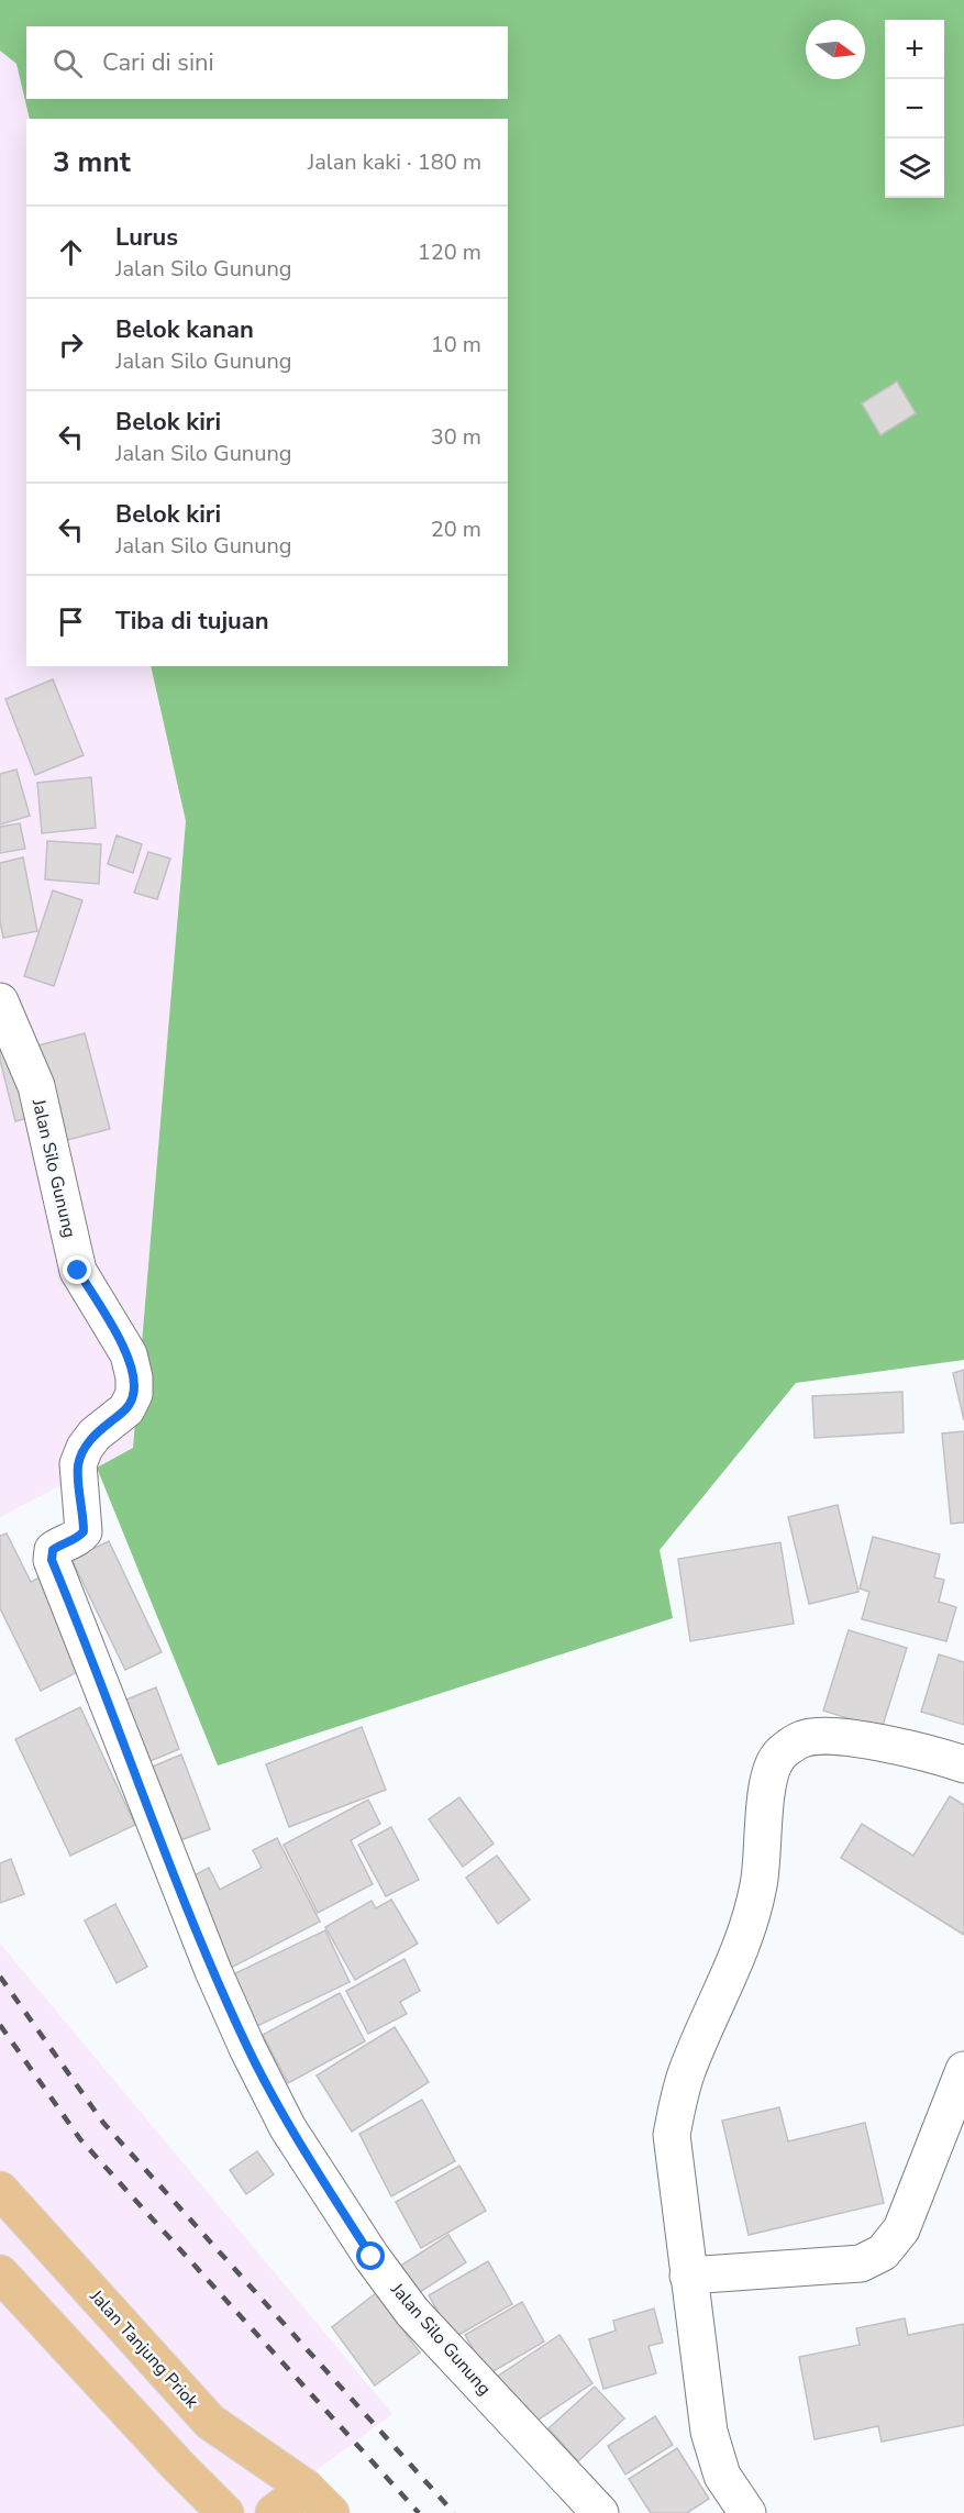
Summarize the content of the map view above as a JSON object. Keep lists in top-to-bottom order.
{
  "streets": {
    "highway": ["Jalan Tanjung Priok"],
    "street": ["Jalan Silo Gunung"]
  },
  "north": "right",
  "page": {
    "map_buttons": ["+", "−"],
    "search": "Cari di sini",
    "heading": ["3 mnt", "Jalan kaki · 180 m"],
    "list": [
      ["Lurus", "Jalan Silo Gunung", "120 m"],
      ["Belok kanan", "Jalan Silo Gunung", "10 m"],
      ["Belok kiri", "Jalan Silo Gunung", "30 m"],
      ["Belok kiri", "Jalan Silo Gunung", "20 m"],
      "Tiba di tujuan"
    ]
  }
}
